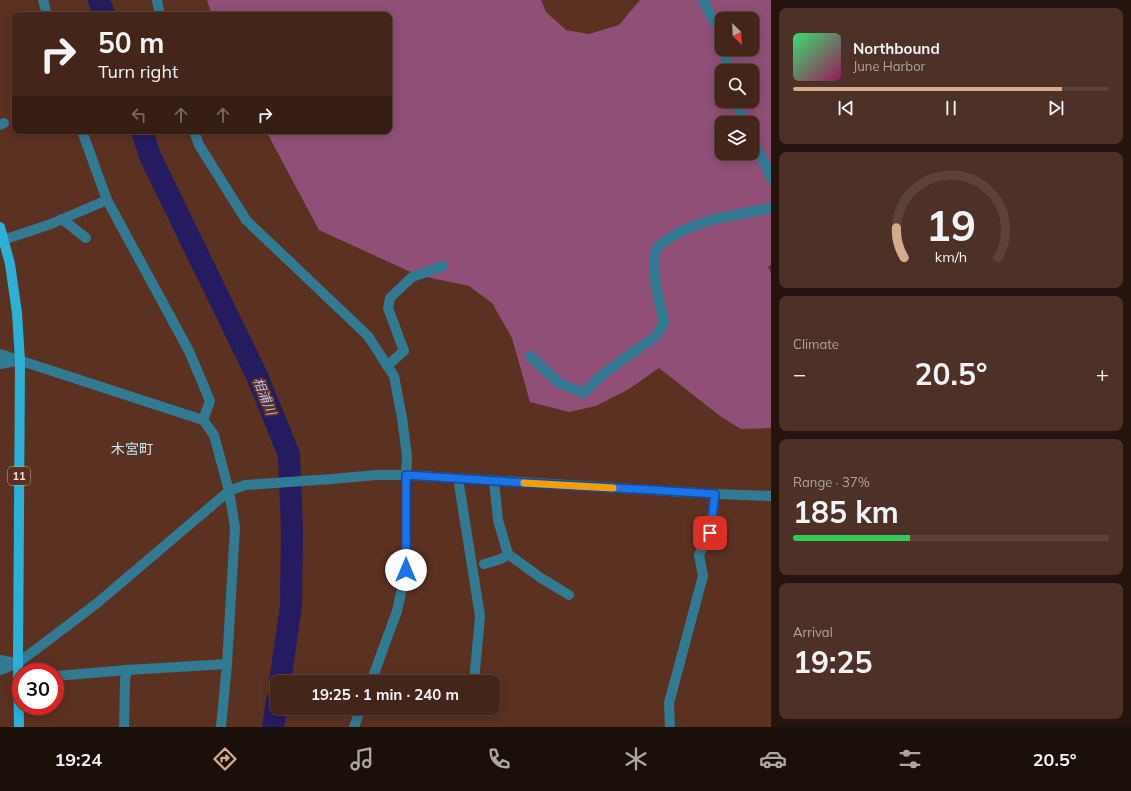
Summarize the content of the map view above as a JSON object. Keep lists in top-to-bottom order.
{
  "streets": {
    "main road": ["11"]
  },
  "districts": ["木宮町"],
  "water": ["相浦川"],
  "north": "bottom right",
  "page": {
    "turn": ["50 m", "Turn right"],
    "song": ["Northbound", "June Harbor"],
    "tile": [
      "Climate",
      ["Range · 37%", "185 km"],
      ["Arrival", "19:25"]
    ],
    "heat": ["−", "20.5°", "+"],
    "limit": "30",
    "trip": "19:25 · 1 min · 240 m",
    "tabs": ["19:24", "20.5°"],
    "gauge": ["19", "km/h"]
  }
}
